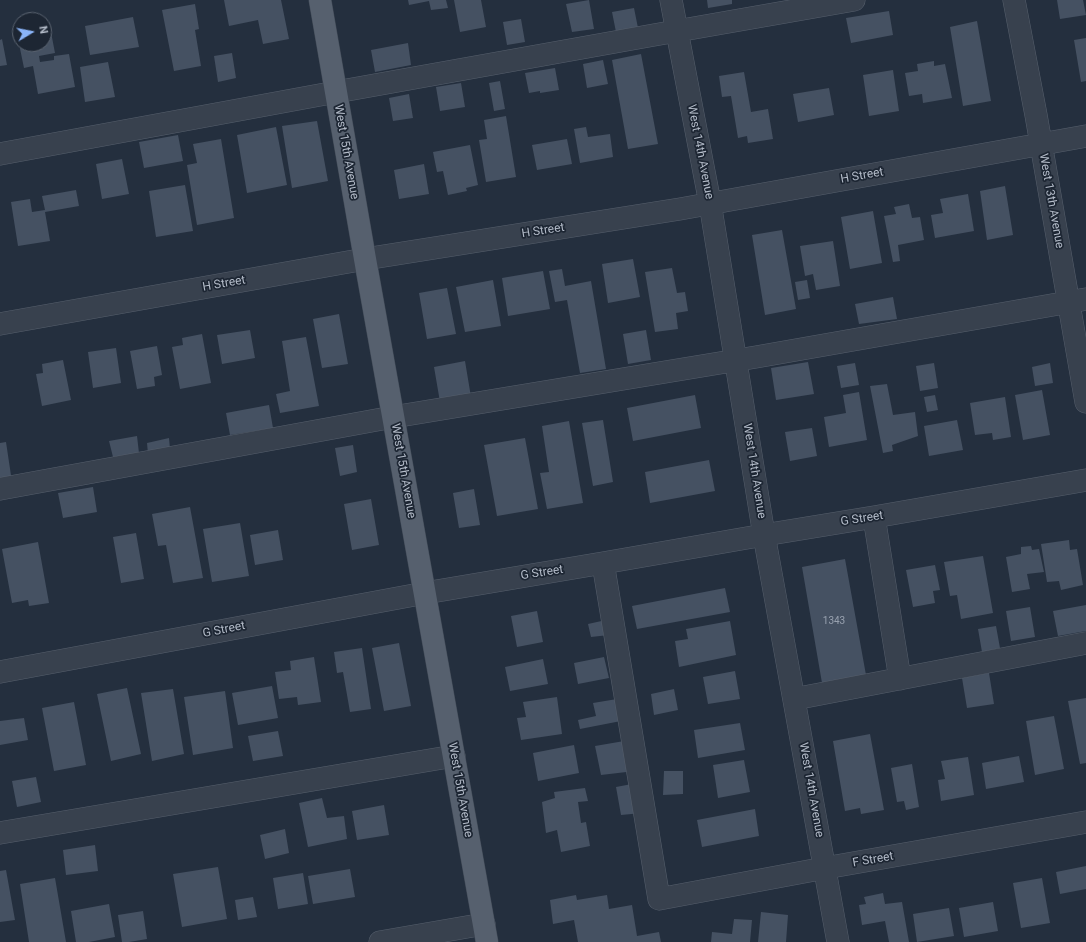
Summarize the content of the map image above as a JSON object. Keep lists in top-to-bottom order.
{
  "streets": {
    "main road": ["West 15th Avenue"],
    "street": [
      "West 14th Avenue",
      "H Street",
      "West 13th Avenue",
      "G Street",
      "F Street"
    ]
  },
  "crossings": [
    ["West 15th Avenue", "H Street"],
    ["West 15th Avenue", "G Street"],
    ["West 14th Avenue", "H Street"],
    ["West 14th Avenue", "G Street"],
    ["West 14th Avenue", "F Street"],
    ["H Street", "West 13th Avenue"],
    ["G Street", "F Street"]
  ],
  "house_numbers": ["1343"],
  "north": "right"
}
